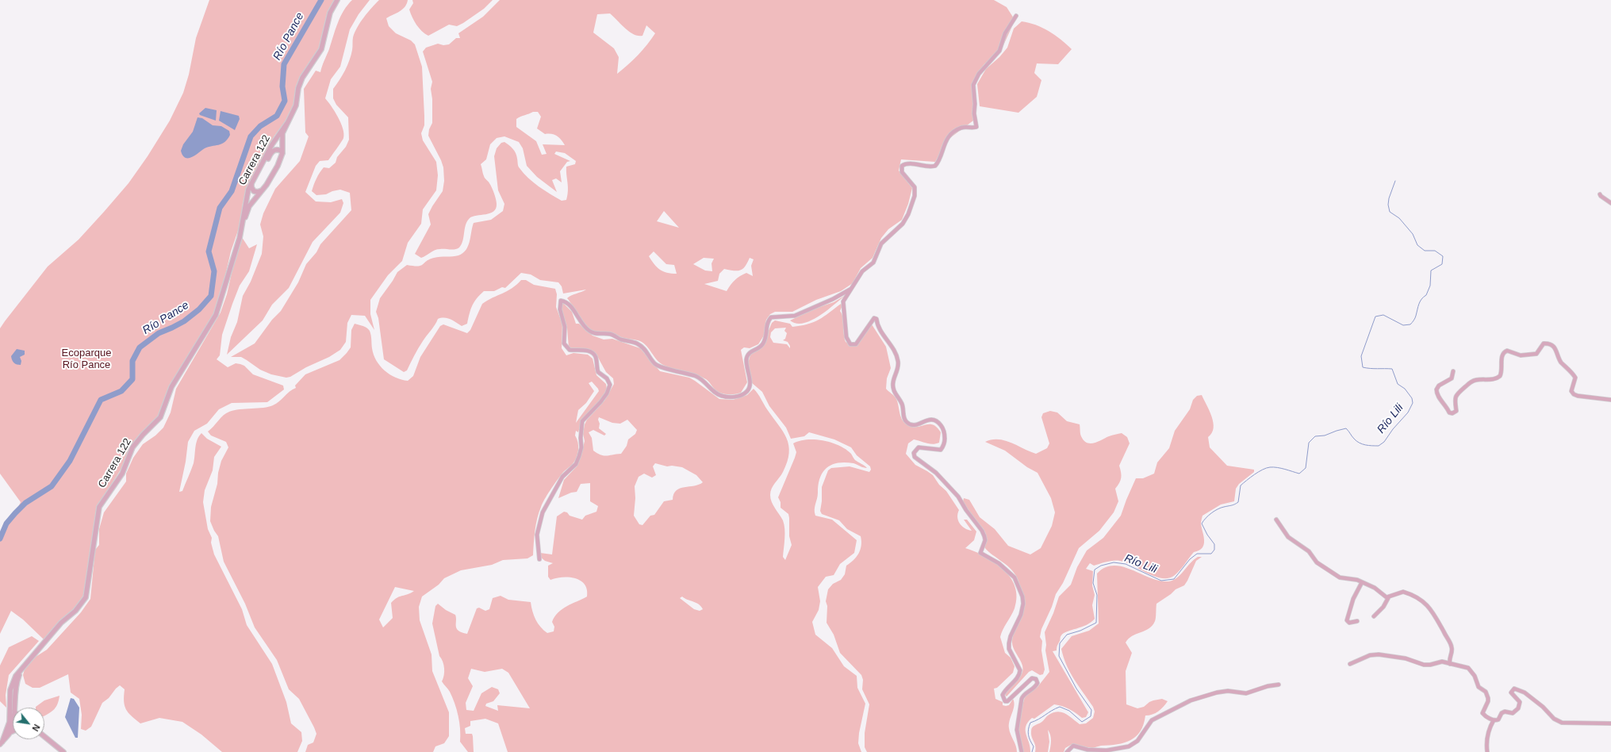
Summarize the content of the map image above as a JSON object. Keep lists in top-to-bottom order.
{
  "streets": {
    "street": ["Carrera 122"]
  },
  "water": ["Río Pance", "Río Lili"],
  "parks": ["Ecoparque Río Pance"],
  "north": "bottom right"
}
